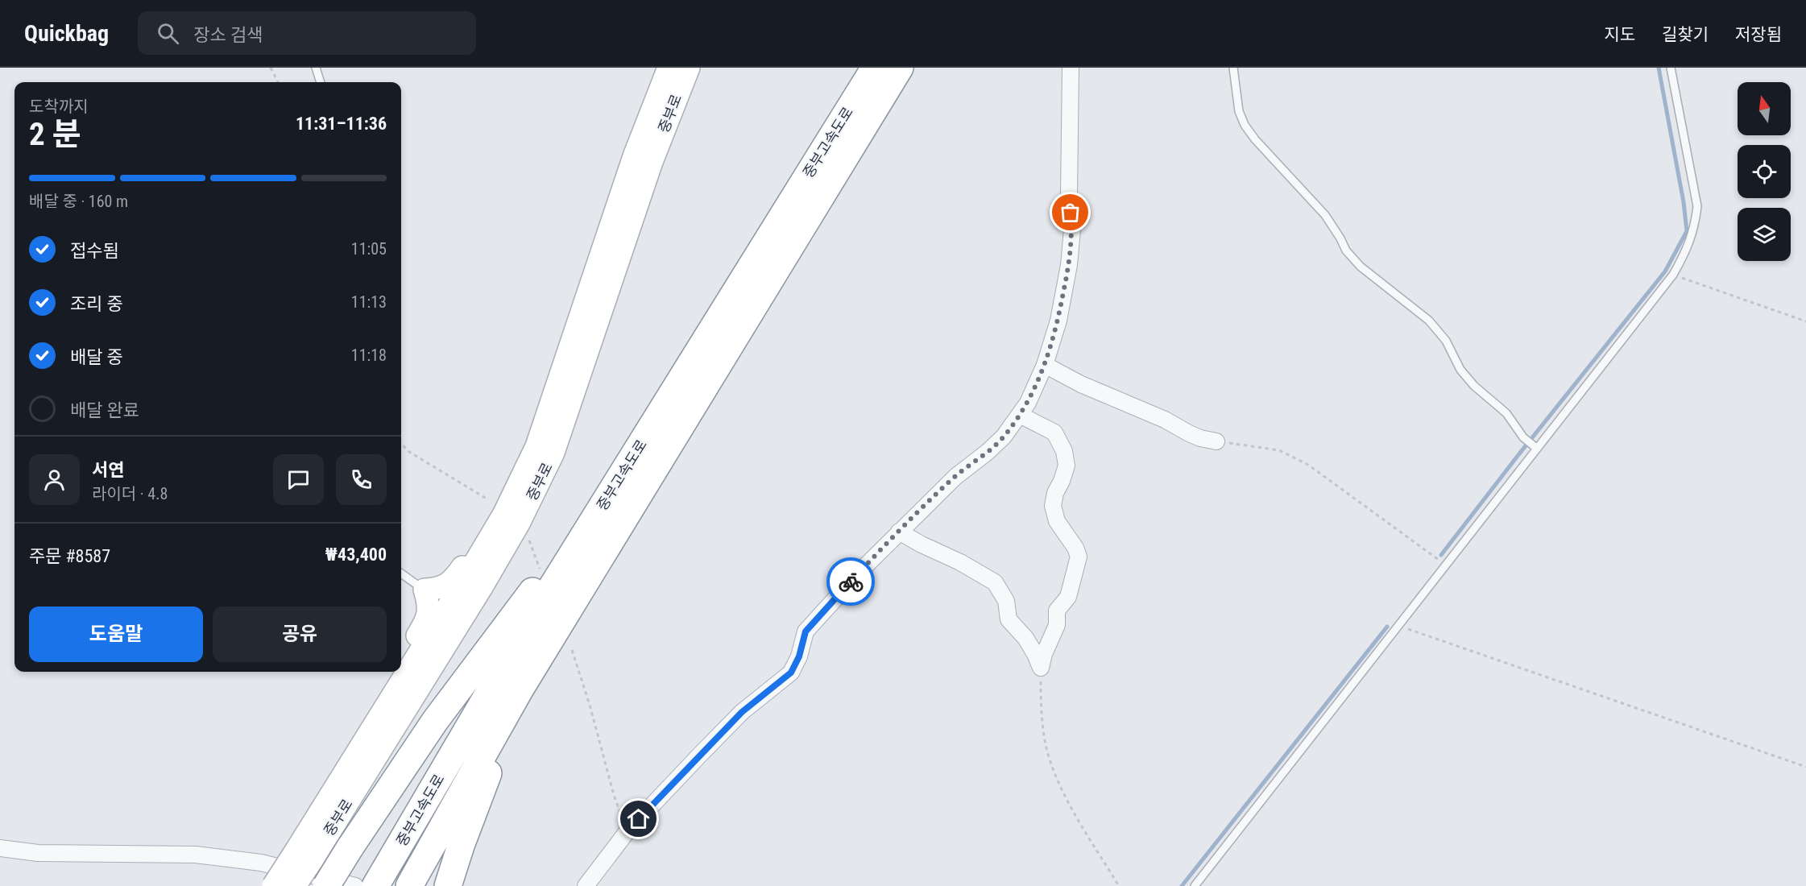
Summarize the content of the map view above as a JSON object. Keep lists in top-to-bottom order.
{
  "streets": {
    "highway": ["중부고속도로"],
    "main road": ["중부로"]
  },
  "north": "top",
  "page": {
    "header": "Quickbag",
    "search": "장소 검색",
    "nav": ["지도", "길찾기", "저장됨"],
    "heading": ["2 분", "도착까지", "11:31–11:36"],
    "panel": [
      "서연",
      "라이더 · 4.8",
      "주문 #8587",
      "₩43,400"
    ],
    "bar": "배달 중 · 160 m",
    "list": [
      ["접수됨", "11:05"],
      ["조리 중", "11:13"],
      ["배달 중", "11:18"],
      "배달 완료"
    ],
    "buttons": ["도움말", "공유"]
  }
}
